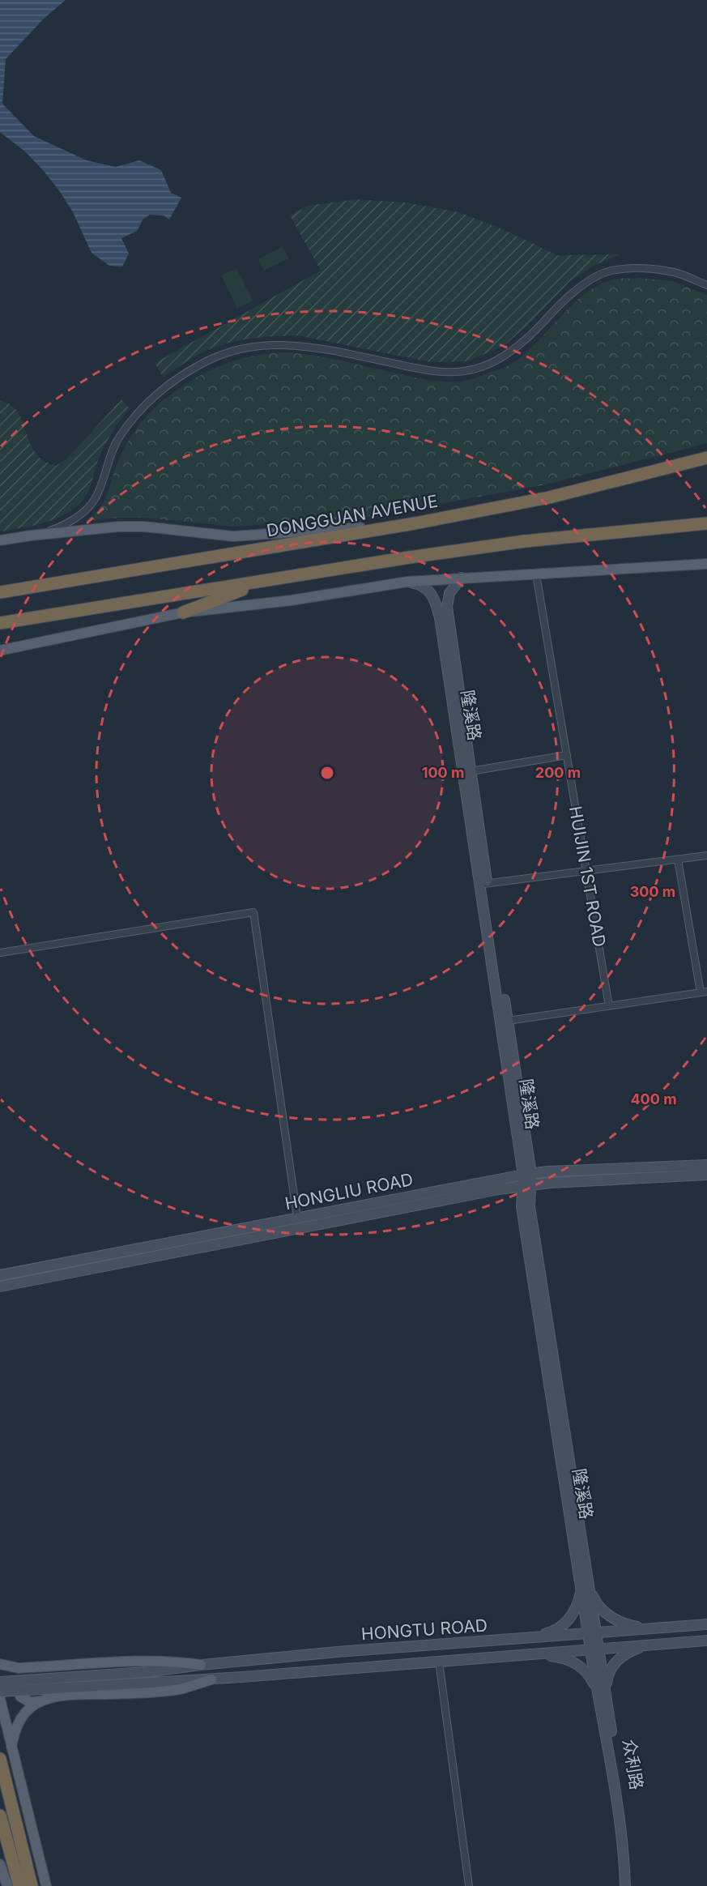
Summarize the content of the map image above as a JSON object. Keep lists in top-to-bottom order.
{
  "streets": {
    "highway": ["DONGGUAN AVENUE"],
    "street": [
      "隆溪路",
      "HUIJIN 1ST ROAD",
      "HONGLIU ROAD",
      "HONGTU ROAD",
      "众利路"
    ]
  },
  "crossings": [
    ["隆溪路", "HONGLIU ROAD"],
    ["隆溪路", "HONGTU ROAD"],
    ["隆溪路", "众利路"],
    ["HONGTU ROAD", "众利路"]
  ],
  "rings": [
    "100 m",
    "200 m",
    "300 m",
    "400 m"
  ]
}
